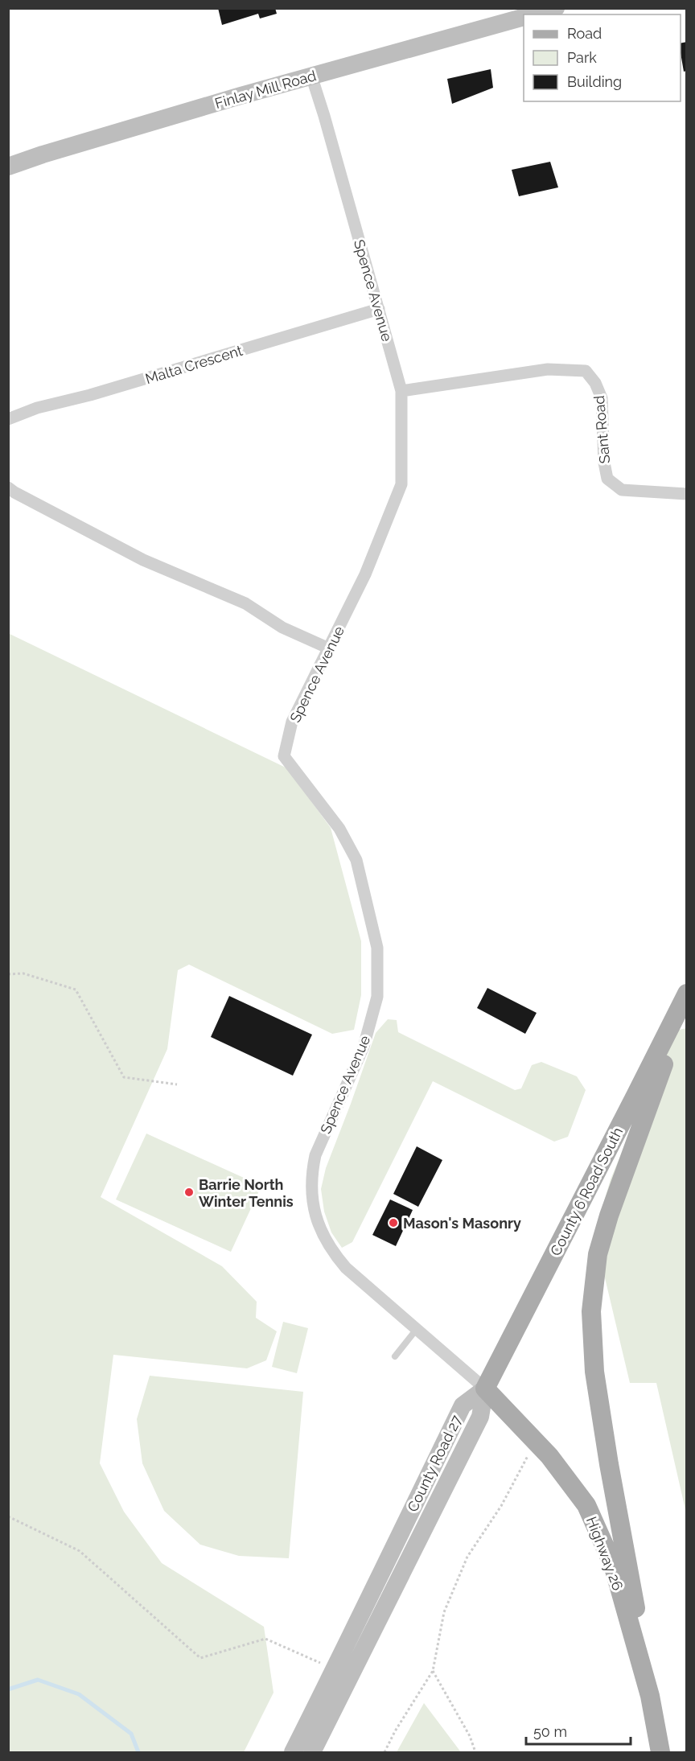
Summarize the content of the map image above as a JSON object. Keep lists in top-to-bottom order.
{
  "streets": {
    "main road": [
      "Finlay Mill Road",
      "County 6 Road South",
      "County Road 27",
      "Highway 26"
    ],
    "street": ["Spence Avenue", "Malta Crescent", "Sant Road"]
  },
  "crossings": [
    ["Finlay Mill Road", "Spence Avenue"],
    ["Spence Avenue", "Malta Crescent"],
    ["Spence Avenue", "Sant Road"],
    ["Spence Avenue", "County 6 Road South"],
    ["Spence Avenue", "County Road 27"],
    ["Spence Avenue", "Highway 26"],
    ["County 6 Road South", "County Road 27"],
    ["County 6 Road South", "Highway 26"],
    ["County Road 27", "Highway 26"]
  ],
  "places": ["Barrie North Winter Tennis", "Mason's Masonry"],
  "legend": ["Road", "Park", "Building"],
  "scale_bar": "50 m"
}
